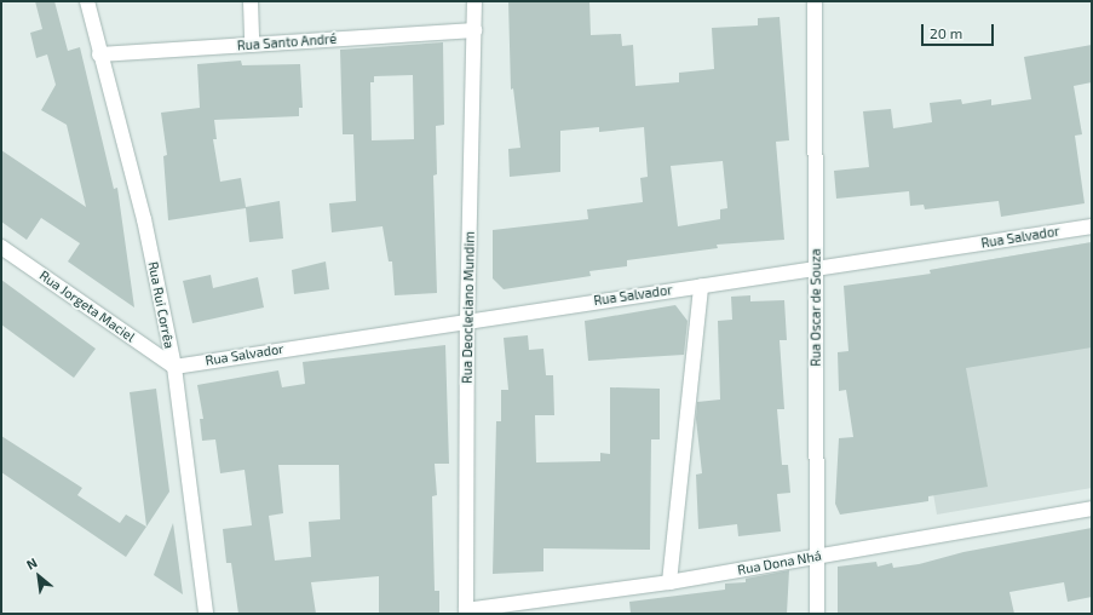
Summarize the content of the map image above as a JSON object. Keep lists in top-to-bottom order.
{
  "streets": {
    "street": [
      "Rua Santo André",
      "Rua Salvador",
      "Rua Rui Corrêa",
      "Rua Jorgeta Maciel",
      "Rua Deocleciano Mundim",
      "Rua Oscar de Souza",
      "Rua Dona Nhá"
    ]
  },
  "crossings": [
    ["Rua Santo André", "Rua Rui Corrêa"],
    ["Rua Santo André", "Rua Deocleciano Mundim"],
    ["Rua Salvador", "Rua Rui Corrêa"],
    ["Rua Salvador", "Rua Jorgeta Maciel"],
    ["Rua Salvador", "Rua Deocleciano Mundim"],
    ["Rua Salvador", "Rua Oscar de Souza"],
    ["Rua Rui Corrêa", "Rua Jorgeta Maciel"],
    ["Rua Deocleciano Mundim", "Rua Dona Nhá"],
    ["Rua Oscar de Souza", "Rua Dona Nhá"]
  ],
  "scale_bar": "20 m",
  "north": "top left"
}
